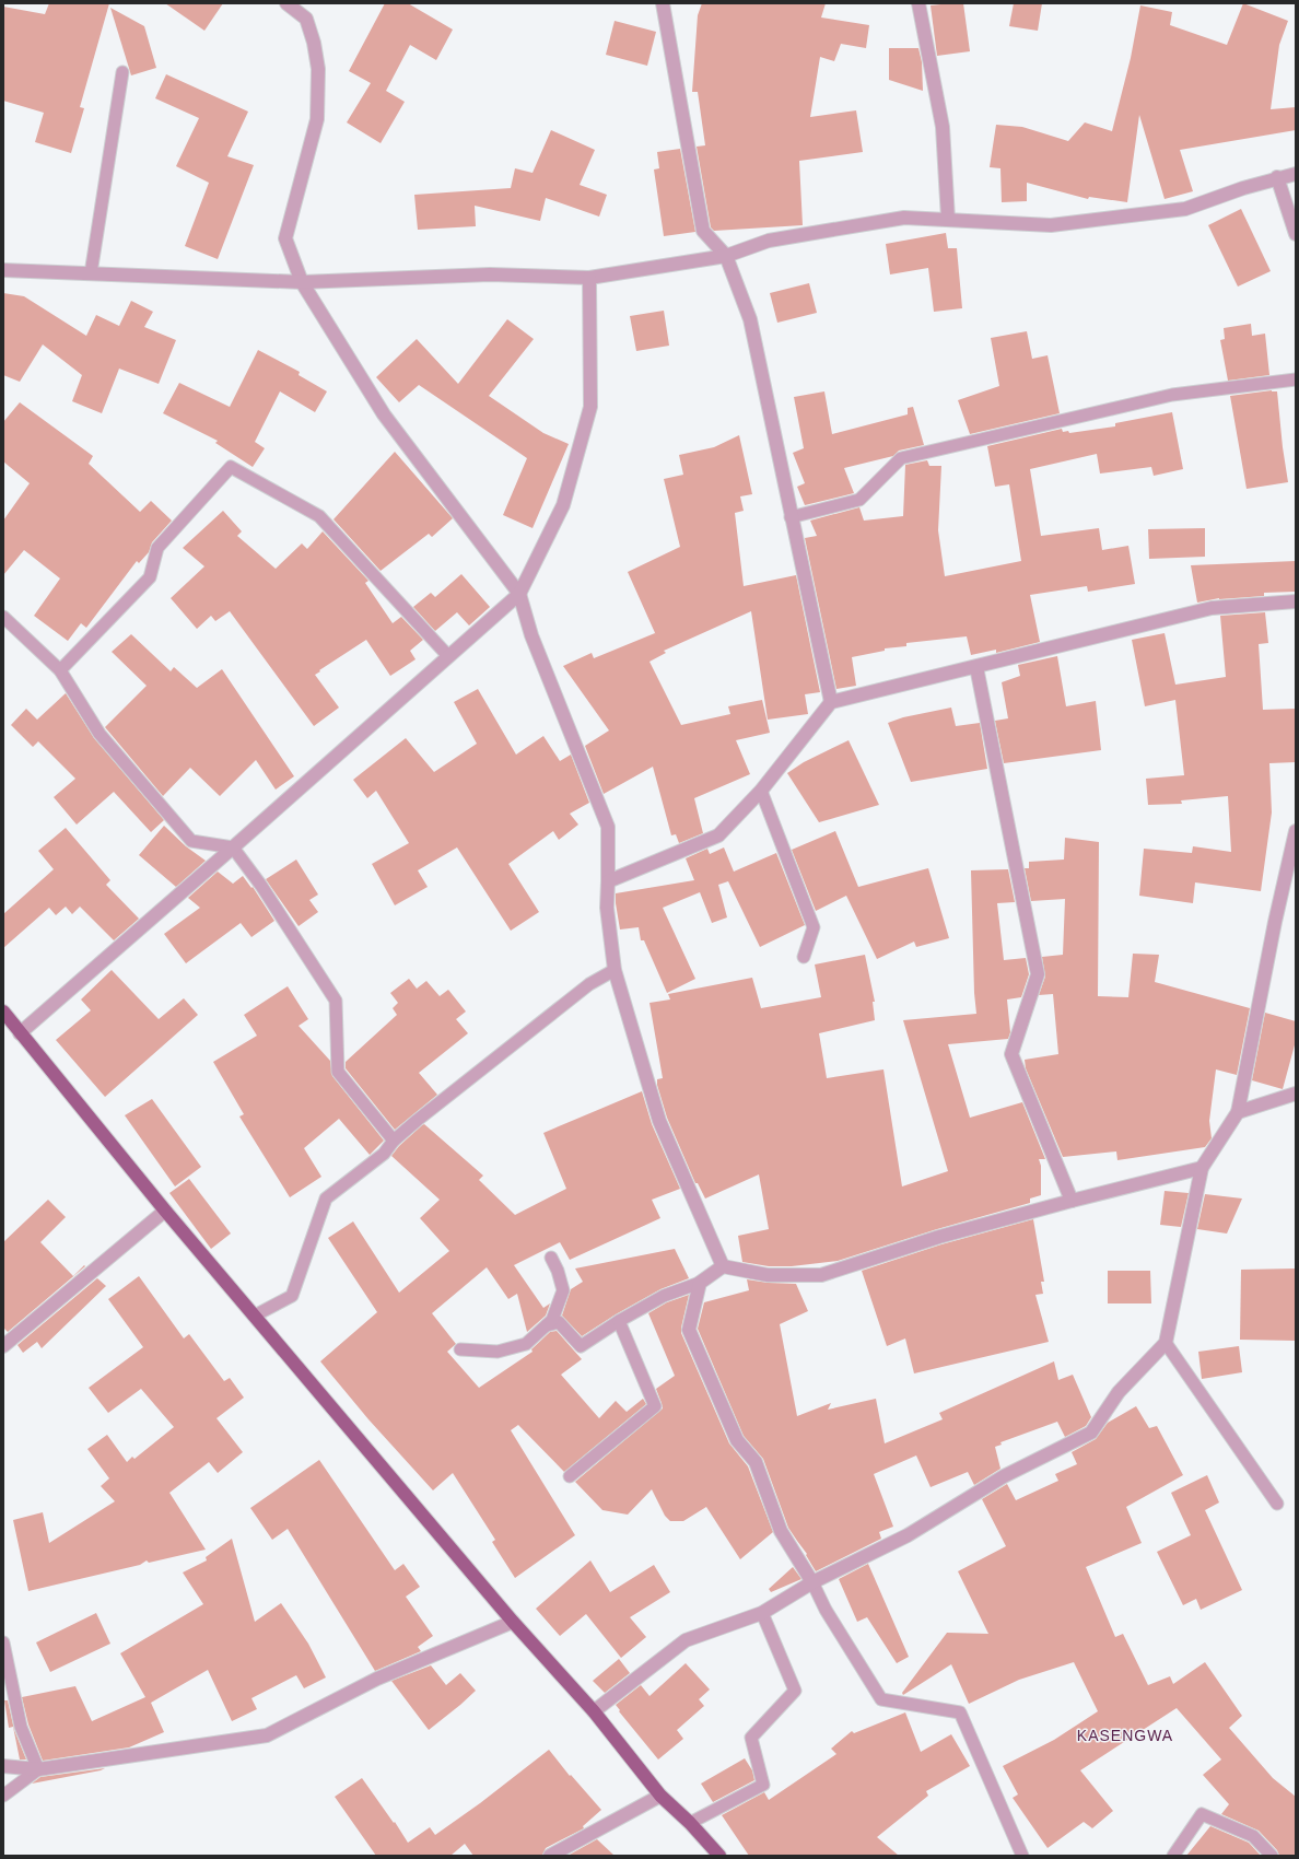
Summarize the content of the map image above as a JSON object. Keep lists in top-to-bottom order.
{
  "districts": ["KASENGWA"]
}
